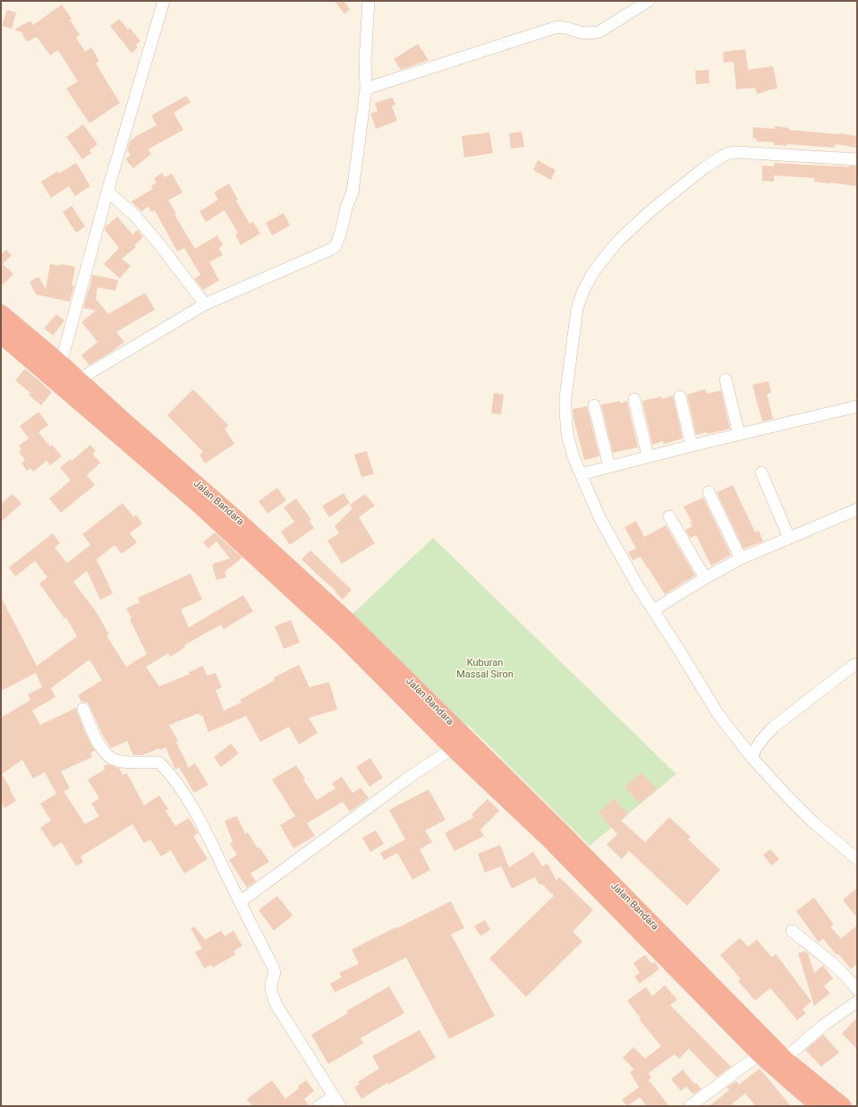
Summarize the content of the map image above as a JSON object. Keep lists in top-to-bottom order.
{
  "streets": {
    "highway": ["Jalan Bandara"]
  },
  "parks": ["Kuburan Massal Siron"]
}
